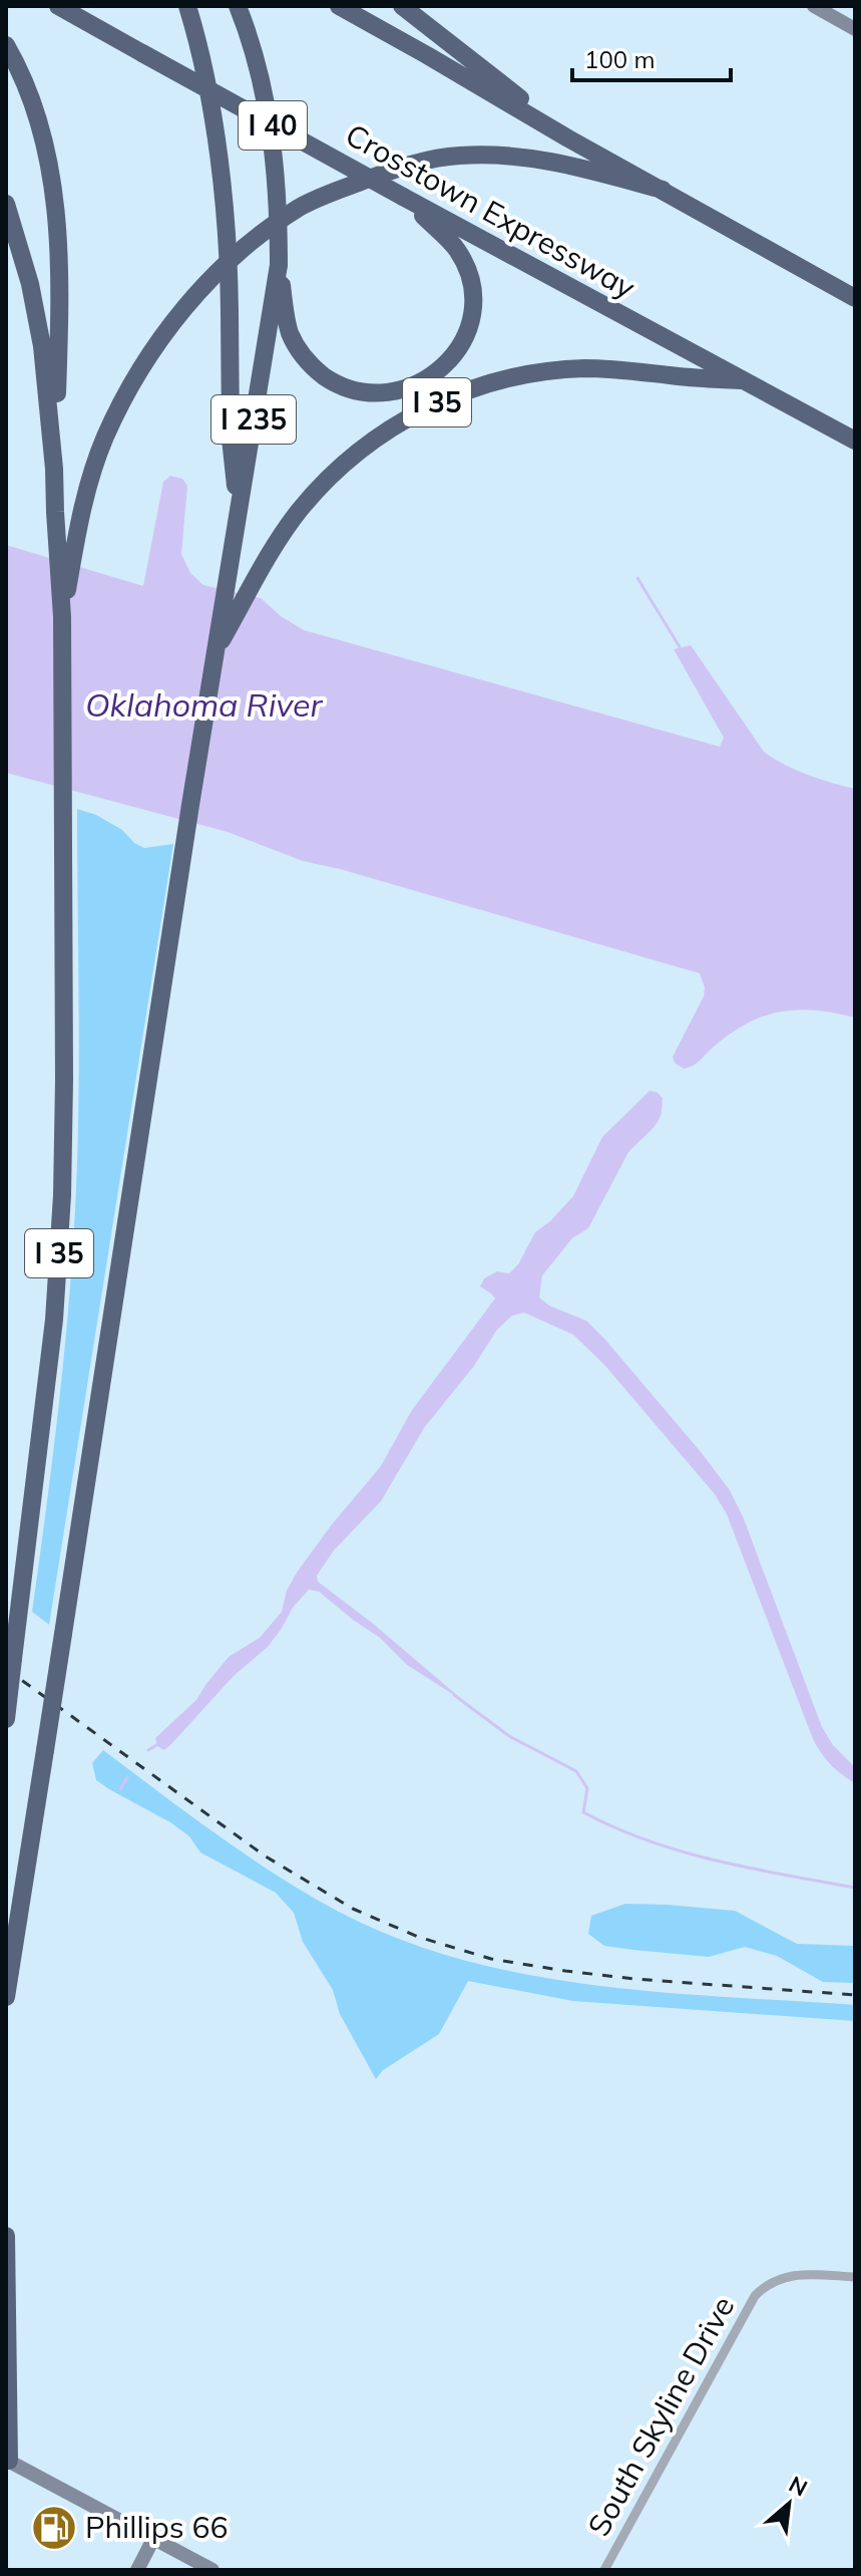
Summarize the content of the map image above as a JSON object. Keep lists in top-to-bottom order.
{
  "streets": {
    "highway": [
      "I 40",
      "Crosstown Expressway",
      "I 35",
      "I 235"
    ],
    "street": ["South Skyline Drive"]
  },
  "crossings": [
    ["Crosstown Expressway", "I 35"],
    ["I 35", "I 235"]
  ],
  "water": ["Oklahoma River"],
  "places": {
    "fuel station": ["Phillips 66"]
  },
  "scale_bar": "100 m",
  "north": "top right"
}
